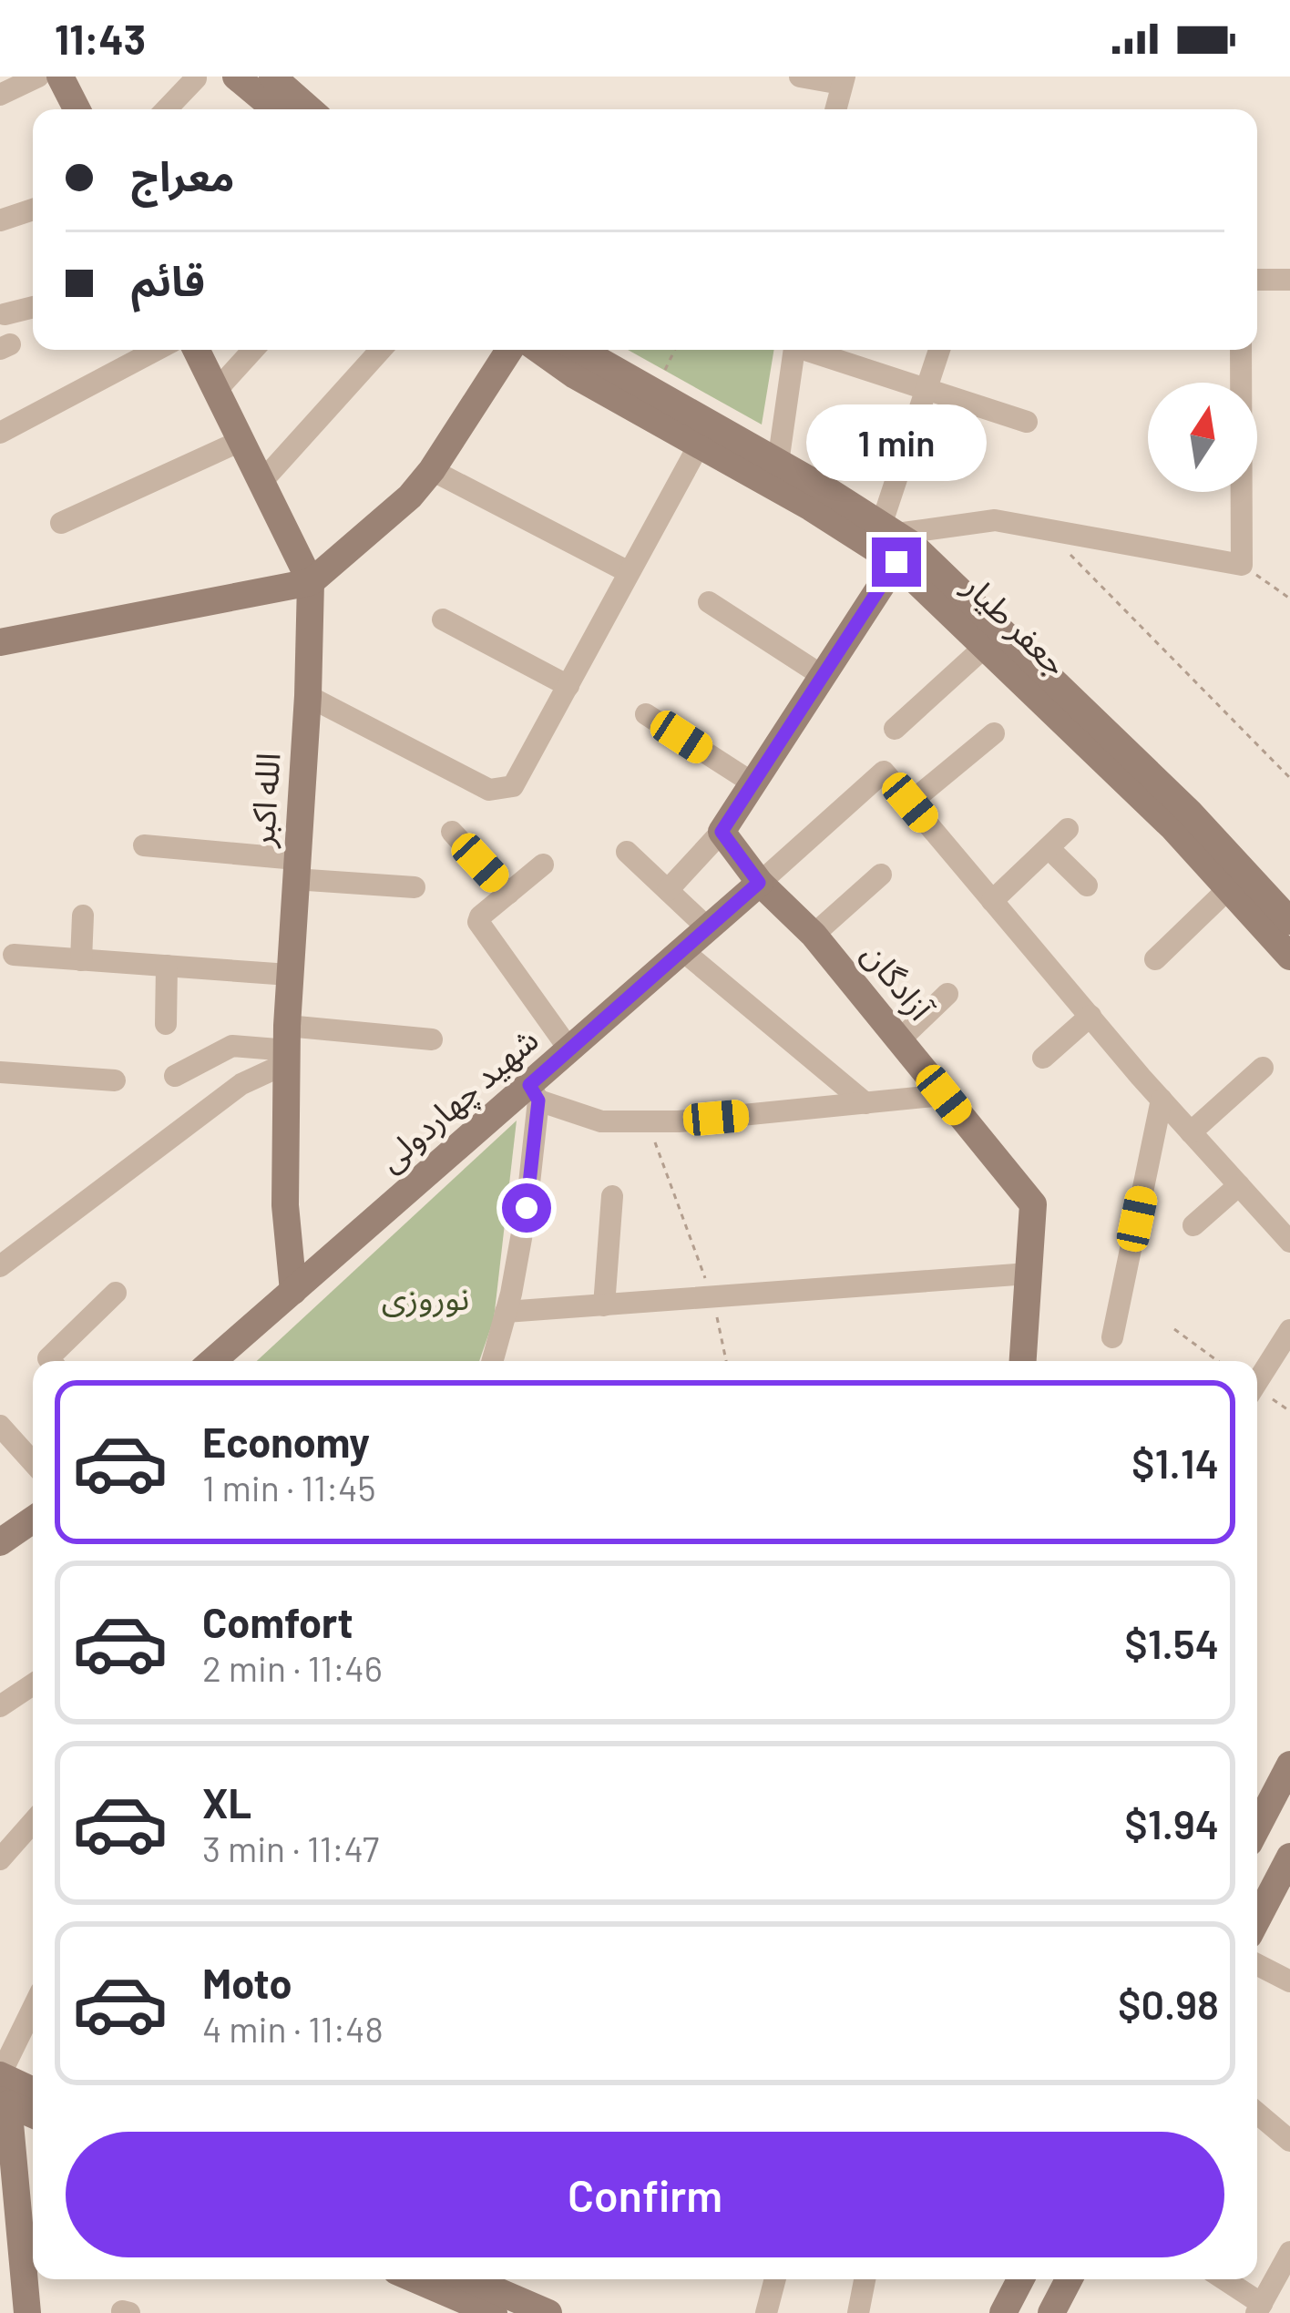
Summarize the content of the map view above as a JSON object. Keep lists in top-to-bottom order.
{
  "streets": {
    "street": [
      "جعفر طیار",
      "الله اکبر",
      "آزادگان",
      "شهید چهاردولی"
    ]
  },
  "crossings": [
    ["الله اکبر", "شهید چهاردولی"],
    ["آزادگان", "شهید چهاردولی"]
  ],
  "parks": ["نوروزی"],
  "north": "top",
  "page": {
    "status": "11:43",
    "banner": ["معراج", "قائم"],
    "bubble": "1 min",
    "list": [
      {
        "name": "Economy",
        "note": "1 min · 11:45",
        "value": "$1.14"
      },
      {
        "name": "Comfort",
        "note": "2 min · 11:46",
        "value": "$1.54"
      },
      {
        "name": "XL",
        "note": "3 min · 11:47",
        "value": "$1.94"
      },
      {
        "name": "Moto",
        "note": "4 min · 11:48",
        "value": "$0.98"
      }
    ],
    "buttons": "Confirm"
  }
}
